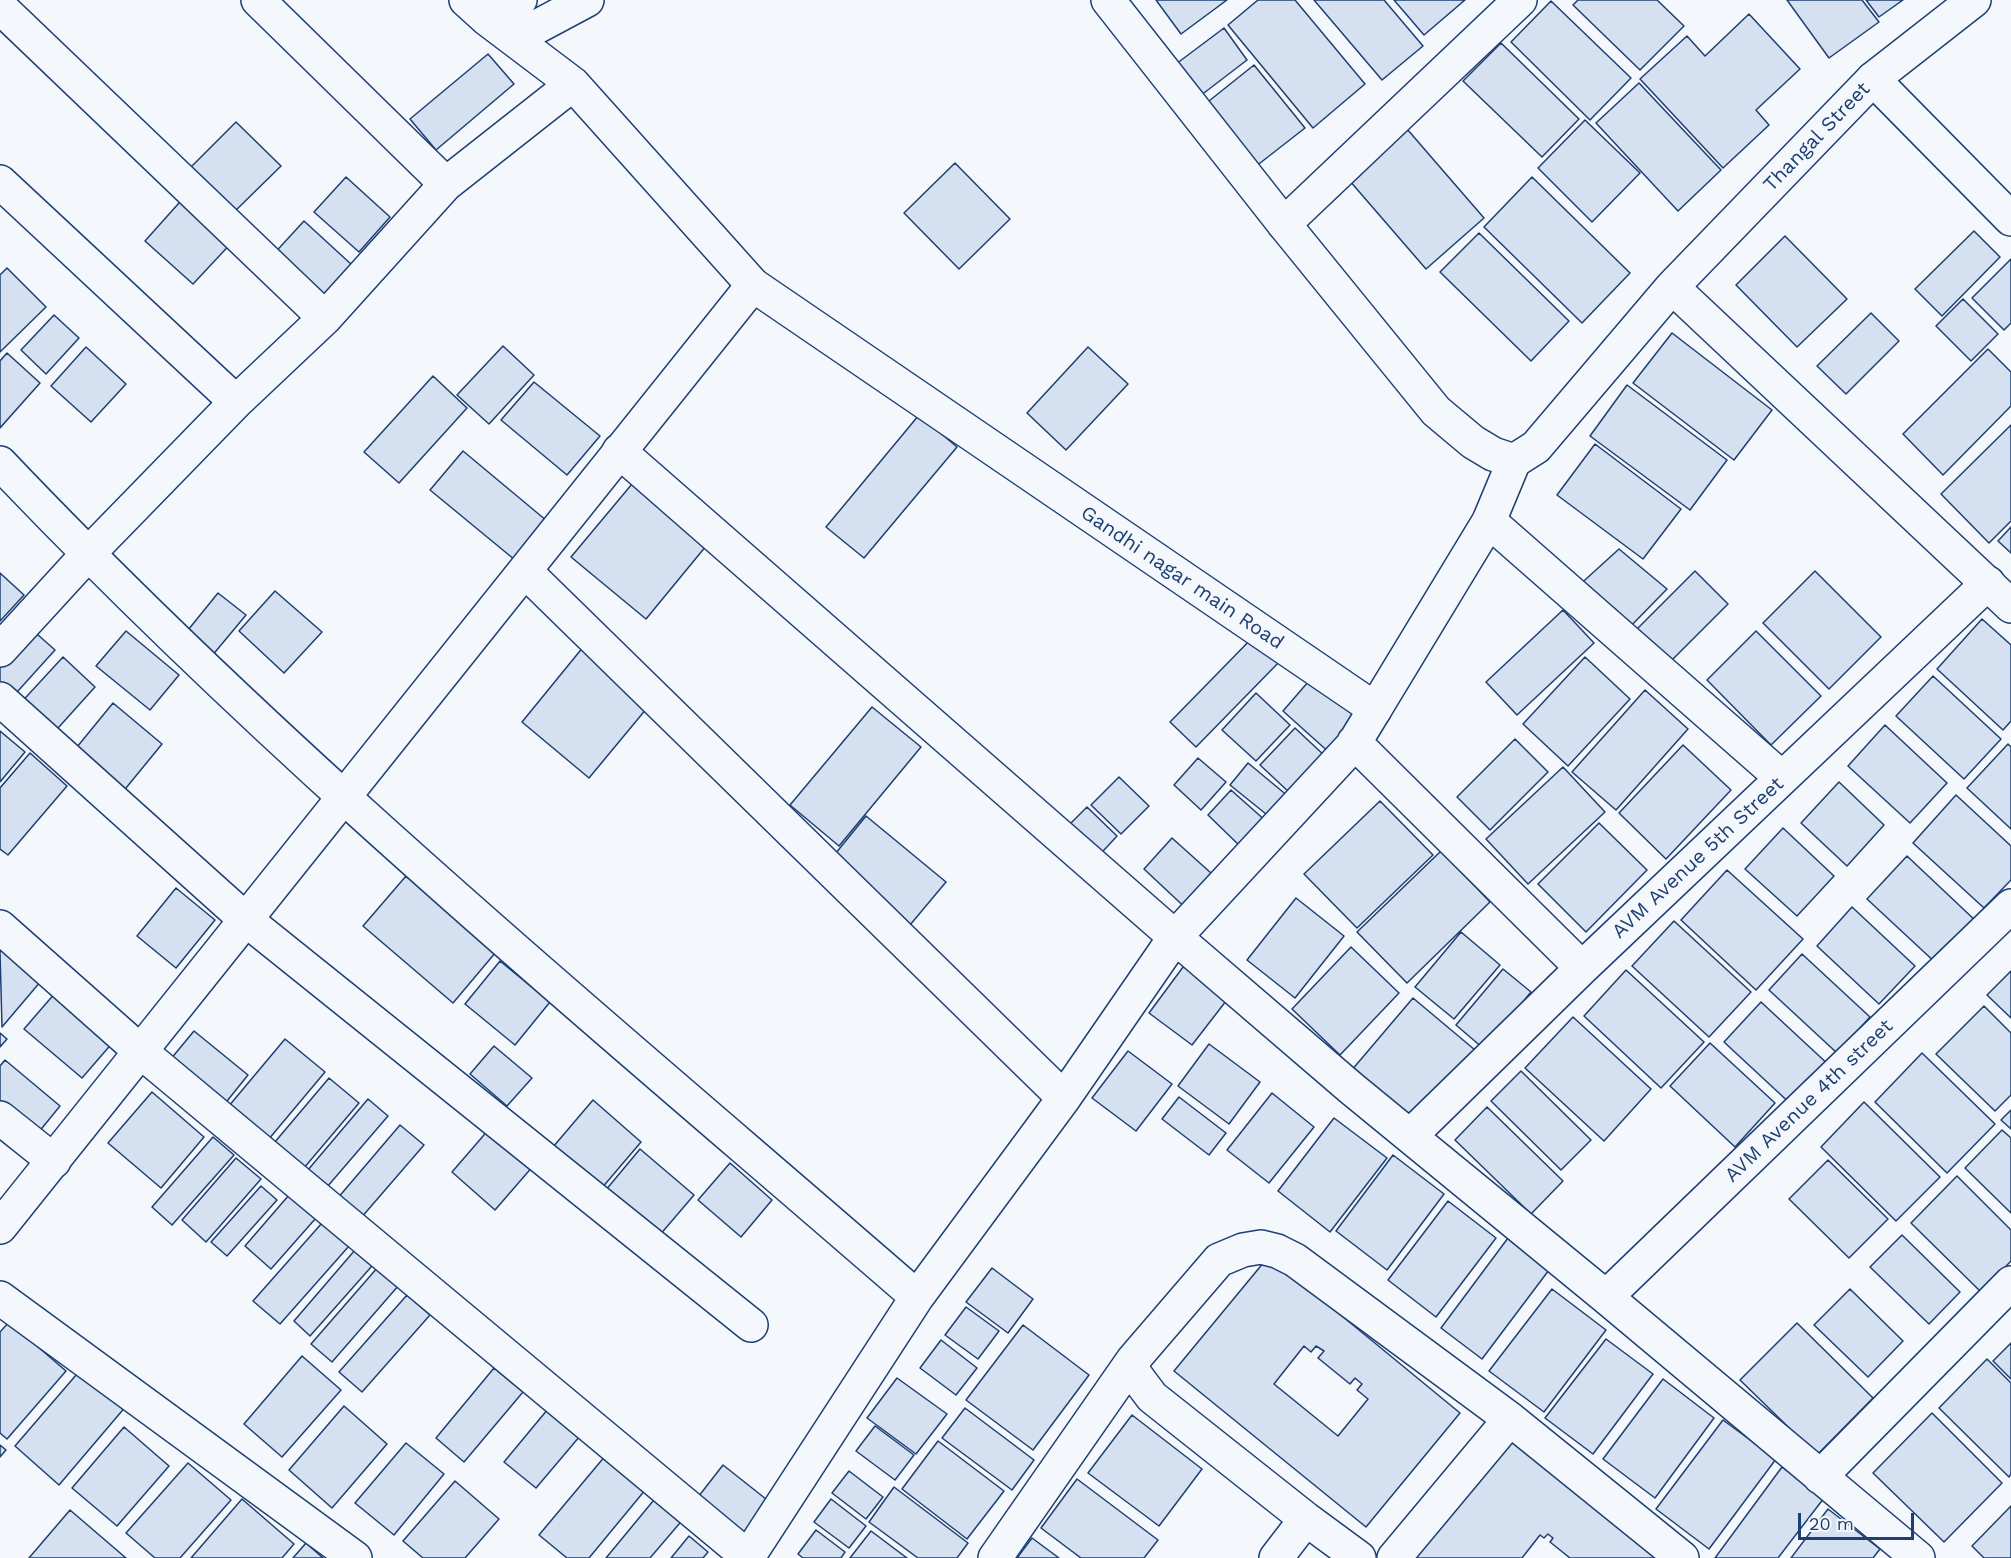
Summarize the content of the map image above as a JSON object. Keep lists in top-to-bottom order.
{
  "streets": {
    "street": [
      "Thangal Street",
      "Gandhi nagar main Road",
      "AVM Avenue 5th Street",
      "AVM Avenue 4th street"
    ]
  },
  "scale_bar": "20 m"
}
